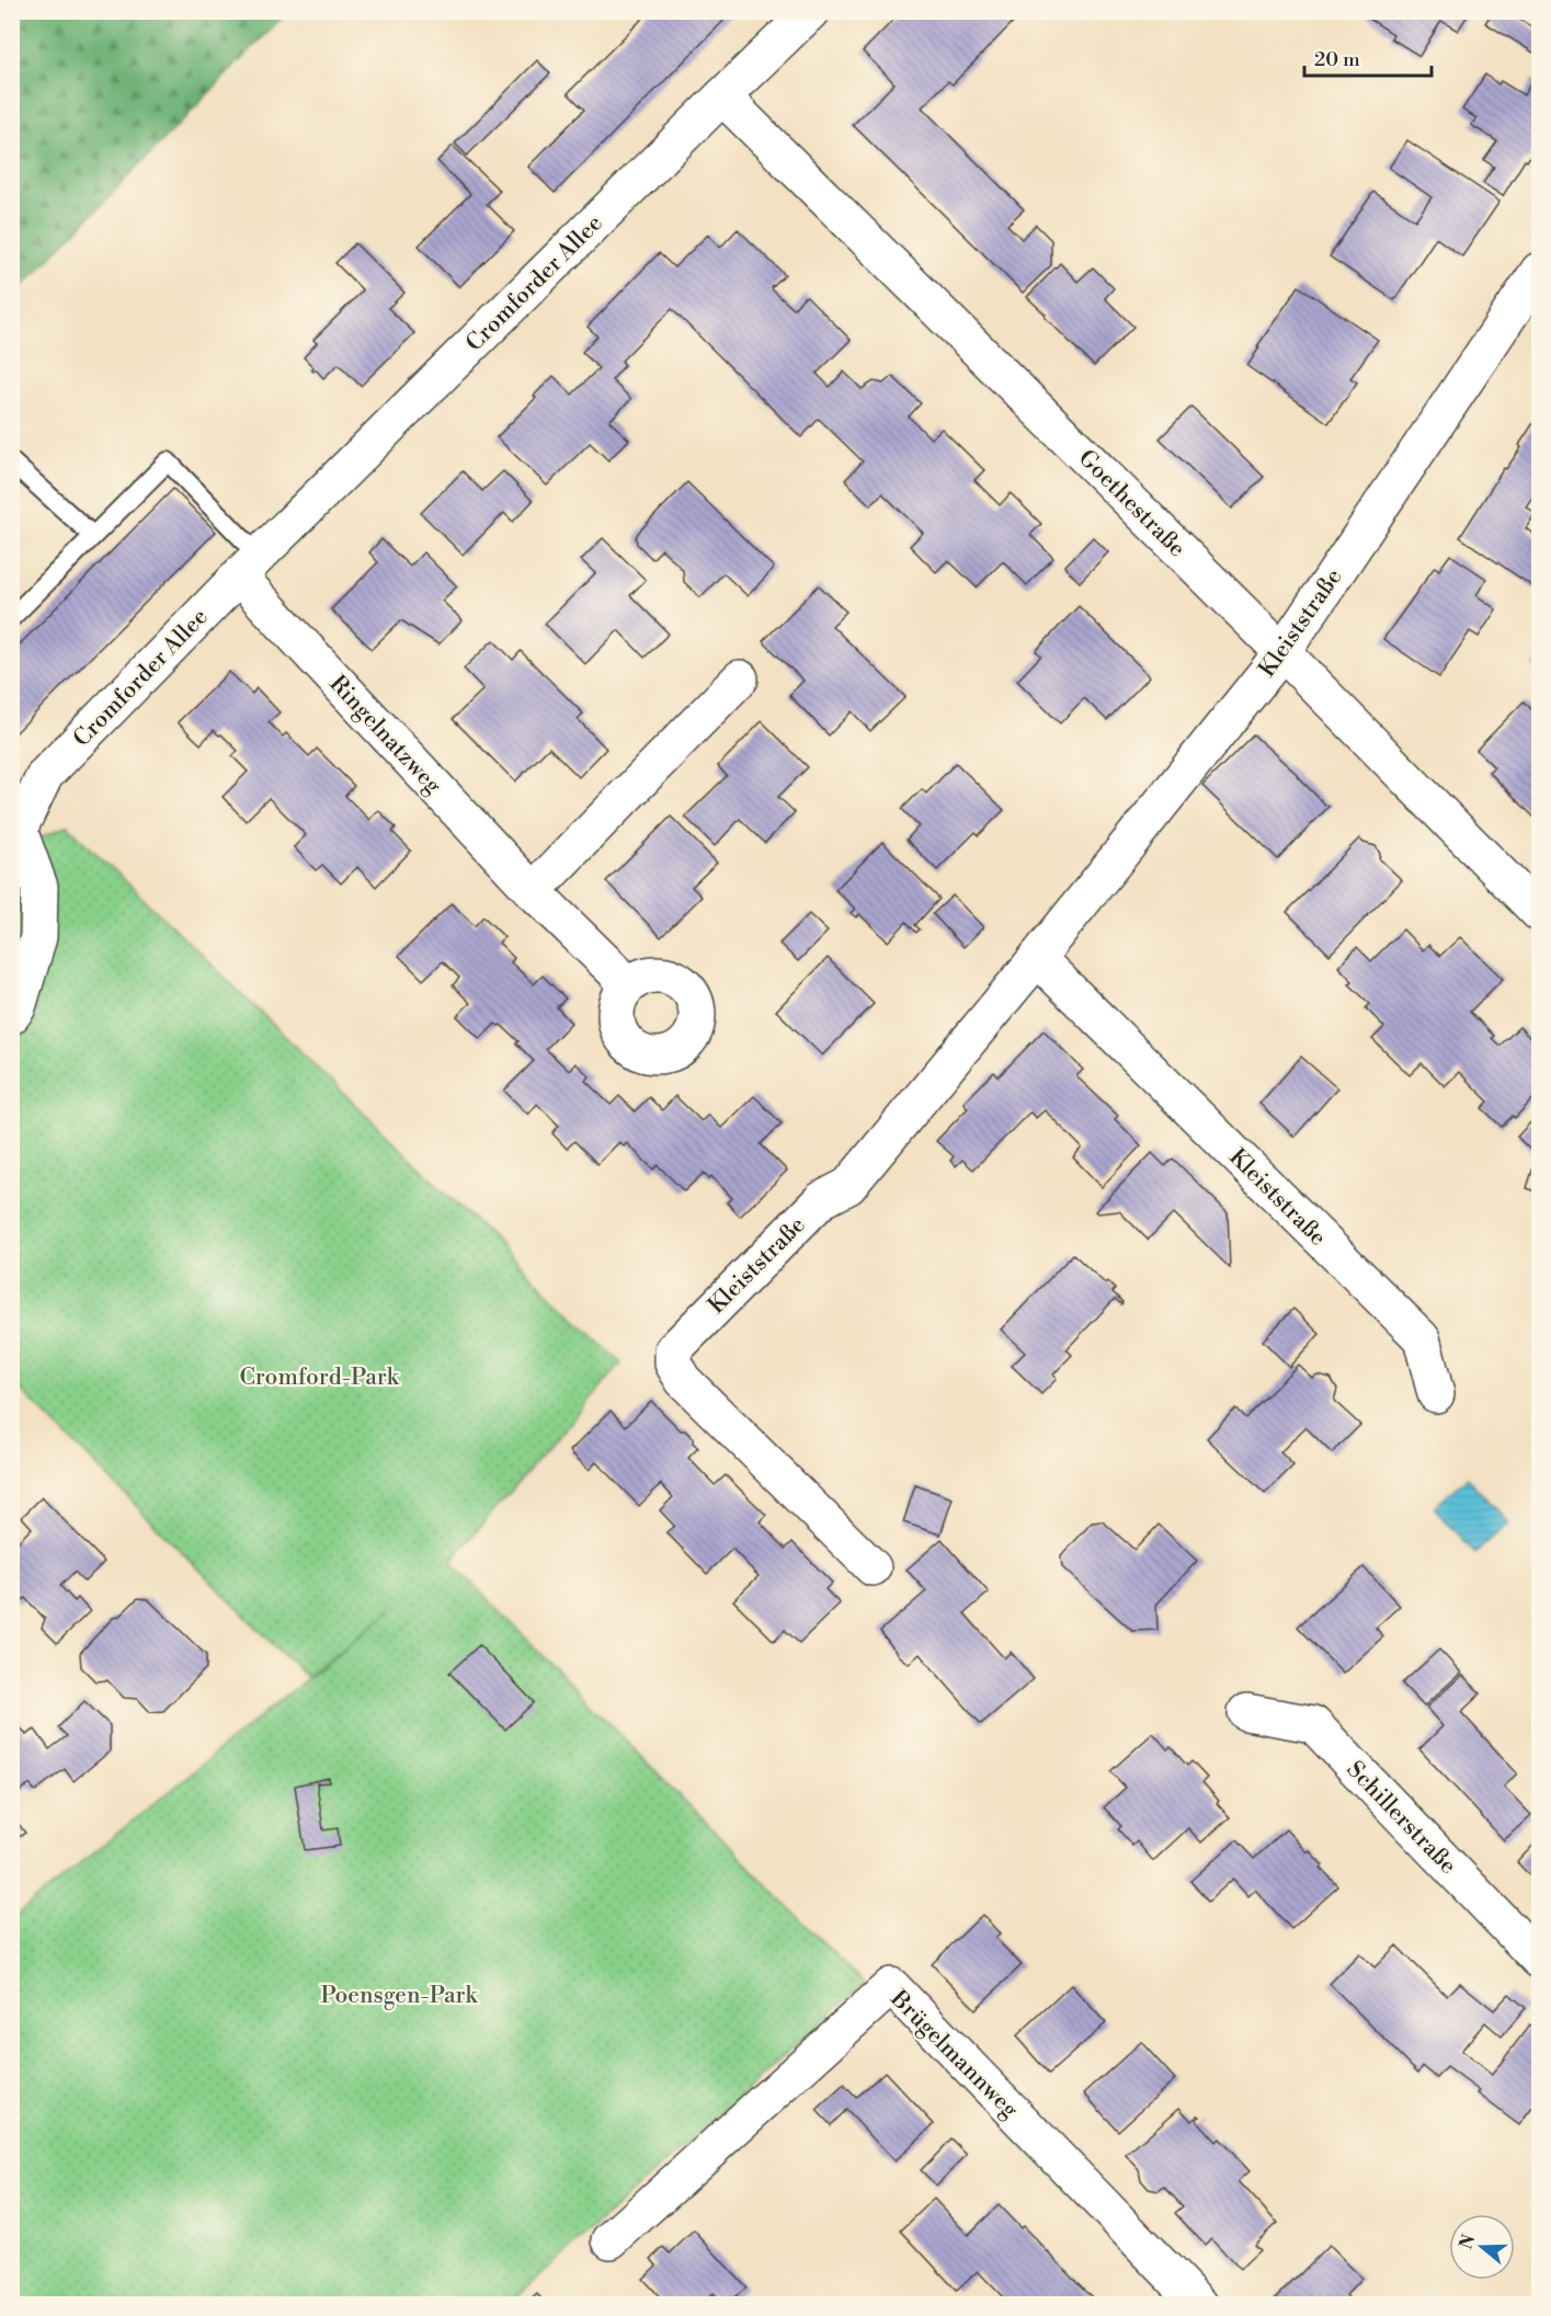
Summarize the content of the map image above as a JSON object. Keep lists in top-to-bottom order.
{
  "streets": {
    "street": [
      "Cromforder Allee",
      "Goethestraße",
      "Kleiststraße",
      "Ringelnatzweg",
      "Schillerstraße",
      "Brügelmannweg"
    ]
  },
  "crossings": [
    ["Cromforder Allee", "Goethestraße"],
    ["Cromforder Allee", "Ringelnatzweg"],
    ["Goethestraße", "Kleiststraße"]
  ],
  "parks": ["Cromford-Park", "Poensgen-Park"],
  "scale_bar": "20 m",
  "north": "left"
}
